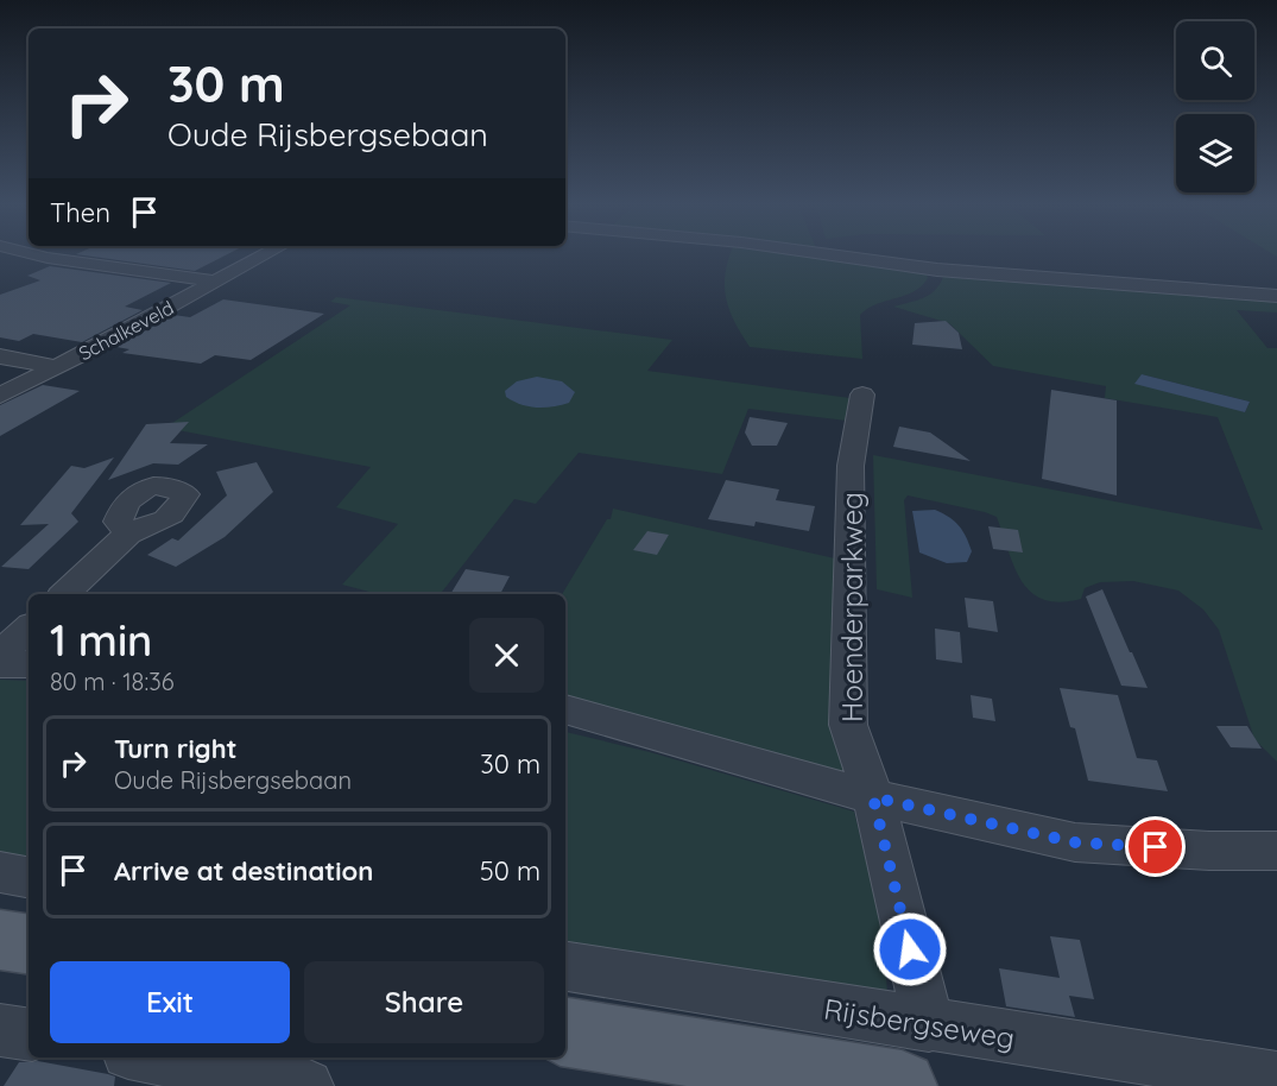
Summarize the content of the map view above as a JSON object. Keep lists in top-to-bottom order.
{
  "streets": {
    "street": ["Schalkeveld", "Hoenderparkweg", "Rijsbergseweg"]
  },
  "crossings": [
    ["Hoenderparkweg", "Rijsbergseweg"]
  ],
  "page": {
    "turn": ["30 m", "Oude Rijsbergsebaan"],
    "then": "Then",
    "heading": ["1 min", "80 m · 18:36"],
    "list": [
      {
        "name": "Turn right",
        "note": "Oude Rijsbergsebaan",
        "value": "30 m"
      },
      {
        "name": "Arrive at destination",
        "value": "50 m"
      }
    ],
    "buttons": ["Exit", "Share"]
  }
}
